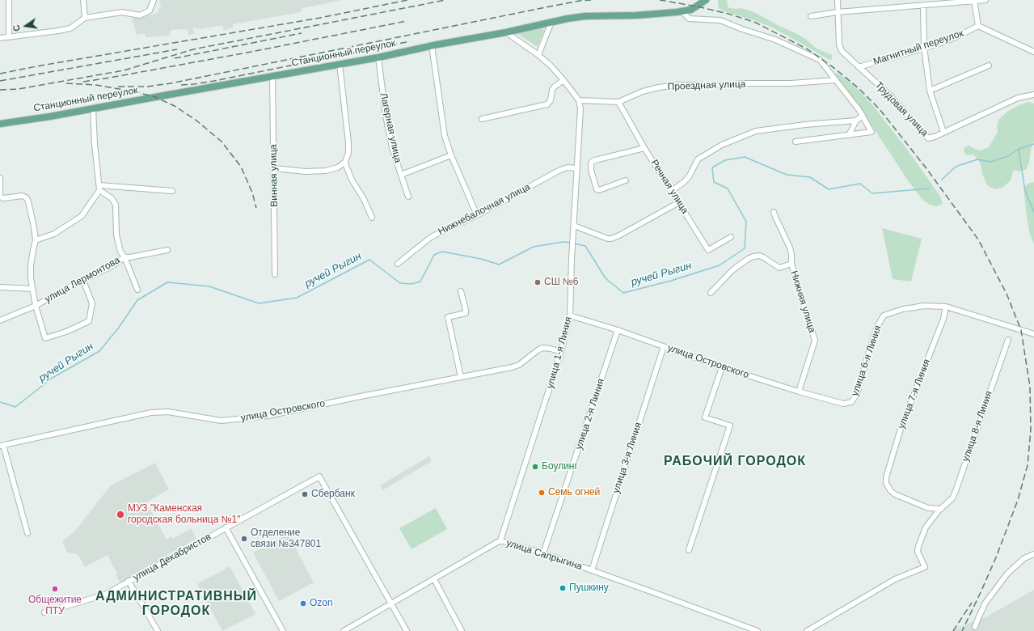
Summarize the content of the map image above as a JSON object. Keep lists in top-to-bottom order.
{
  "streets": {
    "main road": ["Станционный переулок"],
    "street": [
      "Магнитный переулок",
      "Проездная улица",
      "Трудовая улица",
      "Лагерная улица",
      "Винная улица",
      "Речная улица",
      "Нижнебалочная улица",
      "улица Лермонтова",
      "Нижняя улица",
      "улица 1-я Линия",
      "улица 6-я Линия",
      "улица Островского",
      "улица 7-я Линия",
      "улица 2-я Линия",
      "улица 8-я Линия",
      "улица 3-я Линия",
      "улица Сапрыгина",
      "улица Декабристов"
    ]
  },
  "crossings": [
    ["Магнитный переулок", "Трудовая улица"],
    ["Станционный переулок", "Лагерная улица"],
    ["Станционный переулок", "Винная улица"],
    ["Проездная улица", "Речная улица"],
    ["Проездная улица", "улица 1-я Линия"],
    ["Нижнебалочная улица", "улица 1-я Линия"],
    ["Нижняя улица", "улица Островского"],
    ["улица 1-я Линия", "улица Островского"],
    ["улица 1-я Линия", "улица Сапрыгина"],
    ["улица 6-я Линия", "улица Островского"],
    ["улица 6-я Линия", "улица 7-я Линия"],
    ["улица Островского", "улица 2-я Линия"],
    ["улица Островского", "улица 3-я Линия"],
    ["улица 7-я Линия", "улица 8-я Линия"],
    ["улица 2-я Линия", "улица Сапрыгина"],
    ["улица 3-я Линия", "улица Сапрыгина"],
    ["улица Сапрыгина", "улица Декабристов"]
  ],
  "districts": ["РАБОЧИЙ ГОРОДОК", "АДМИНИСТРАТИВНЫЙ ГОРОДОК"],
  "water": ["ручей Рыгин"],
  "places": [
    "СШ №6",
    "Боулинг",
    "Семь огней",
    "Сбербанк",
    "МУЗ \"Каменская городская больница №1\"",
    "Отделение связи №347801",
    "Пушкину",
    "Общежитие ПТУ",
    "Ozon"
  ],
  "north": "left"
}
